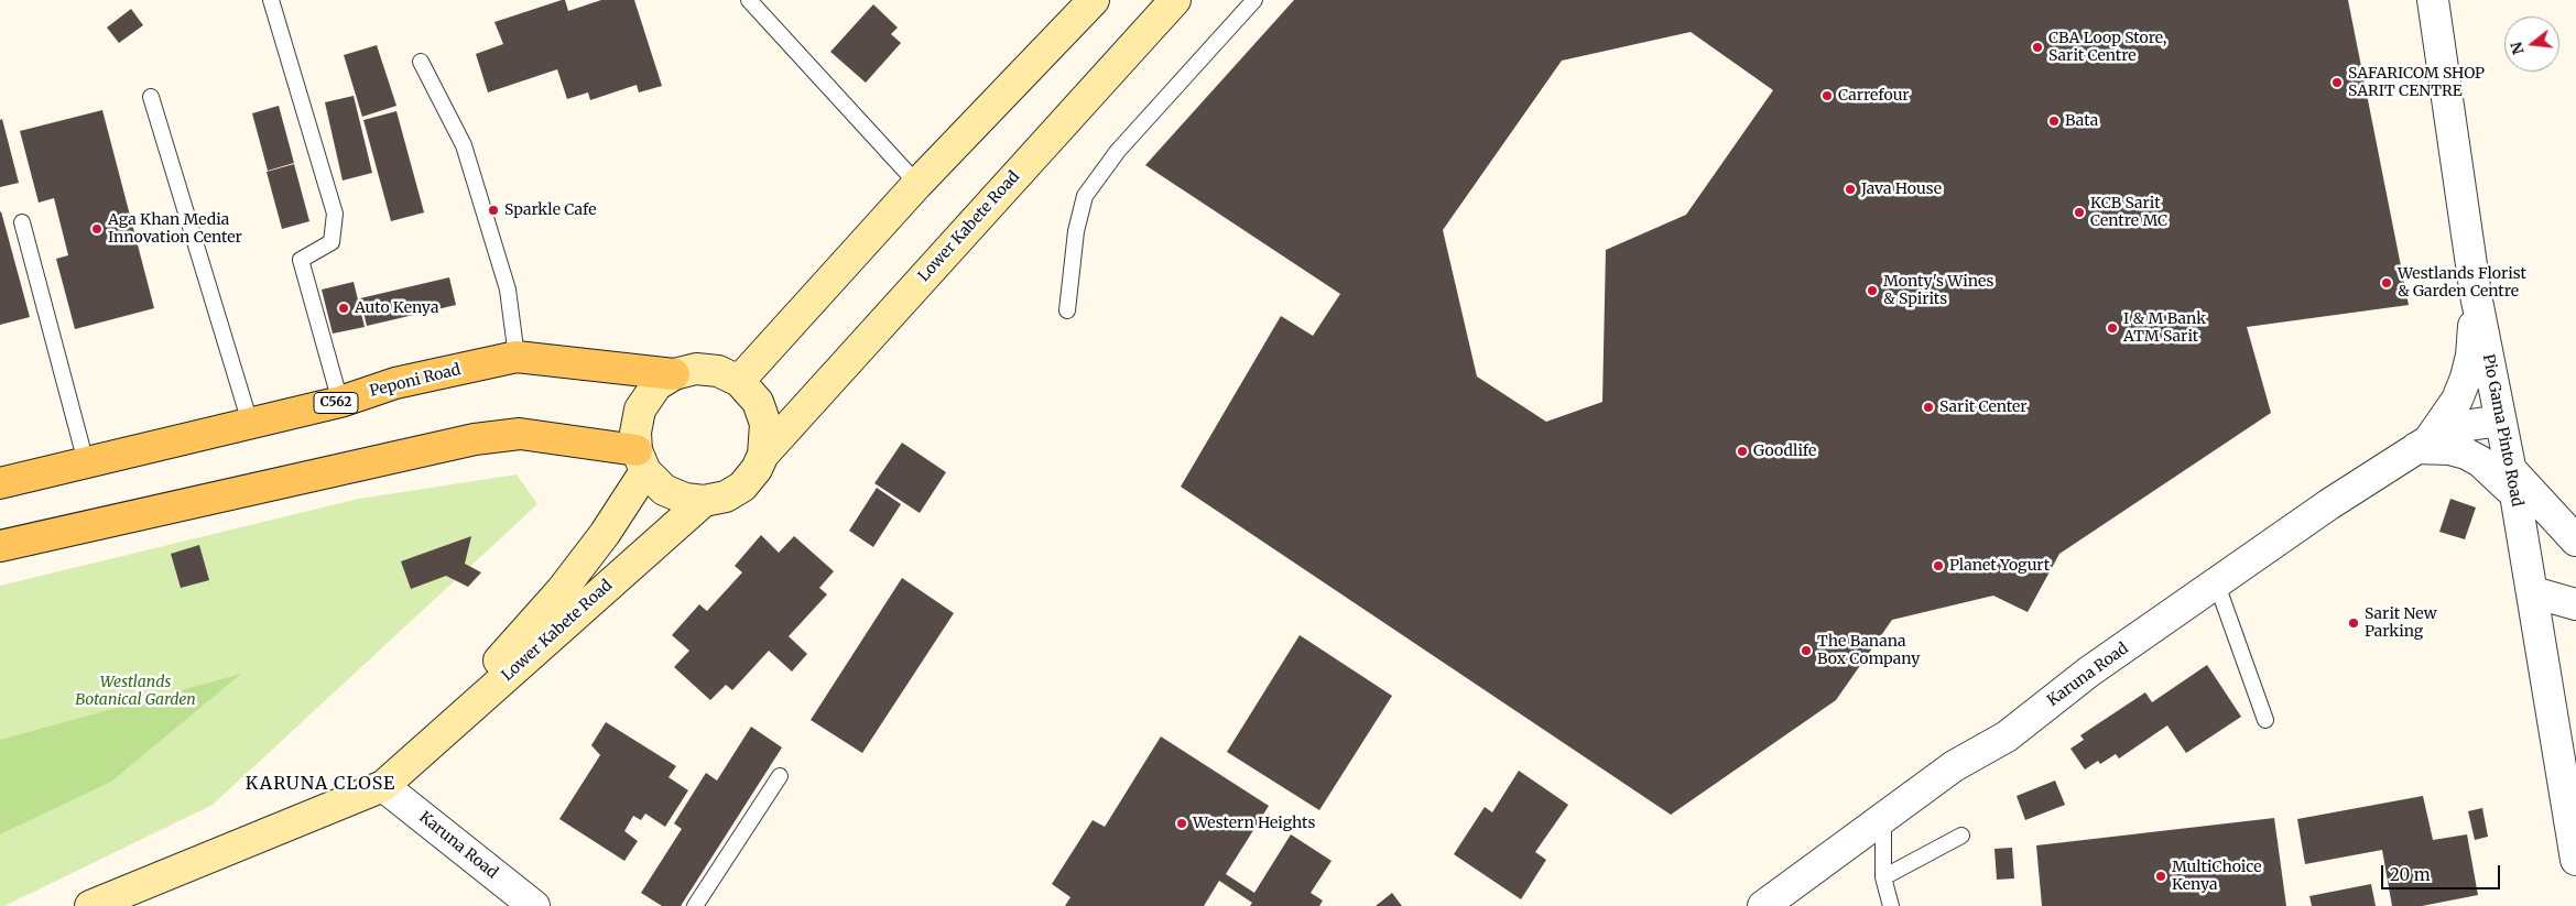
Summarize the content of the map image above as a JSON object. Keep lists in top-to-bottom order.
{
  "streets": {
    "main road": ["Lower Kabete Road", "Peponi Road", "C562"],
    "street": ["Pio Gama Pinto Road", "Karuna Road"]
  },
  "crossings": [
    ["Lower Kabete Road", "Peponi Road"],
    ["Lower Kabete Road", "Karuna Road"],
    ["Pio Gama Pinto Road", "Karuna Road"]
  ],
  "districts": ["KARUNA CLOSE"],
  "parks": ["Westlands Botanical Garden"],
  "places": [
    "CBA Loop Store, Sarit Centre",
    "SAFARICOM SHOP SARIT CENTRE",
    "Carrefour",
    "Bata",
    "Java House",
    "Sparkle Cafe",
    "KCB Sarit Centre MC",
    "Aga Khan Media Innovation Center",
    "Westlands Florist & Garden Centre",
    "Monty's Wines & Spirits",
    "Auto Kenya",
    "I & M Bank ATM Sarit",
    "Sarit Center",
    "Goodlife",
    "Planet Yogurt",
    "Sarit New Parking",
    "The Banana Box Company",
    "Western Heights",
    "MultiChoice Kenya"
  ],
  "scale_bar": "20 m",
  "north": "left"
}
